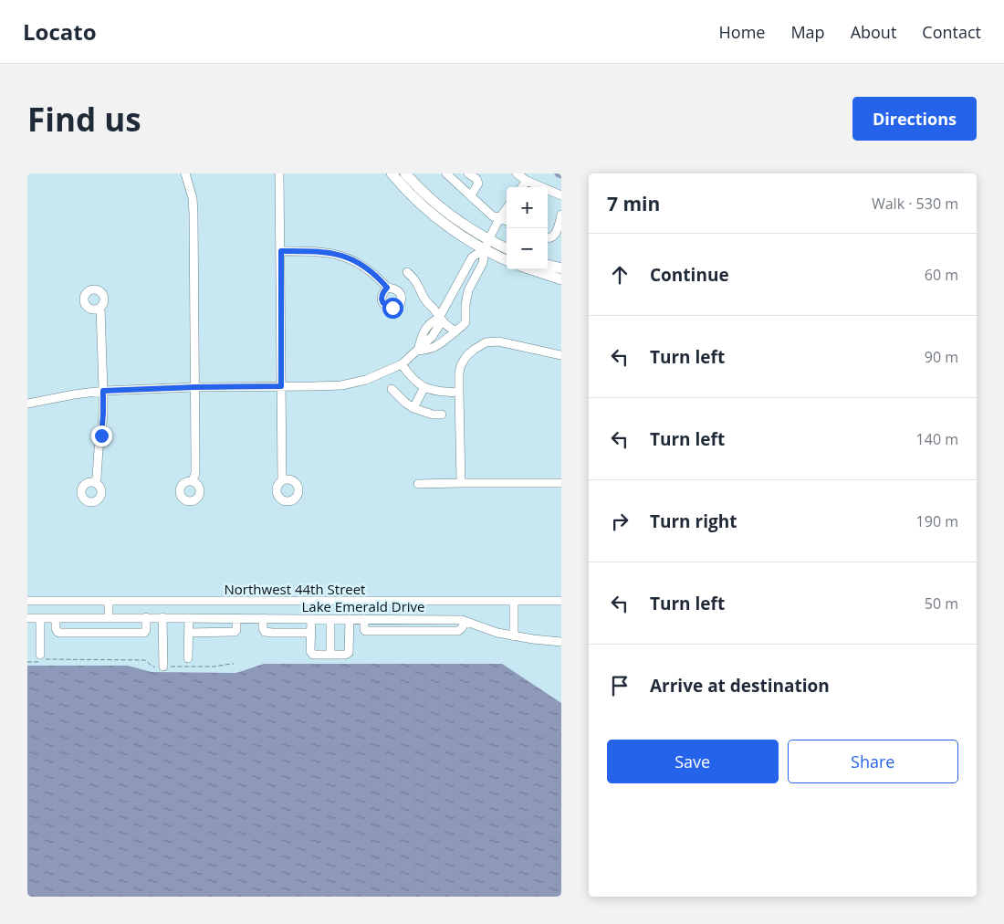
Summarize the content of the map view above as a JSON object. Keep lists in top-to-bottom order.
{
  "streets": {
    "street": ["Northwest 44th Street", "Lake Emerald Drive"]
  },
  "page": {
    "header": "Locato",
    "nav": [
      "Home",
      "Map",
      "About",
      "Contact"
    ],
    "buttons": [
      "Directions",
      ["Save", "Share"]
    ],
    "title": "Find us",
    "heading": ["7 min", "Walk · 530 m"],
    "map_buttons": ["+", "−"],
    "list": [
      ["Continue", "60 m"],
      ["Turn left", "90 m"],
      ["Turn left", "140 m"],
      ["Turn right", "190 m"],
      ["Turn left", "50 m"],
      "Arrive at destination"
    ]
  }
}
